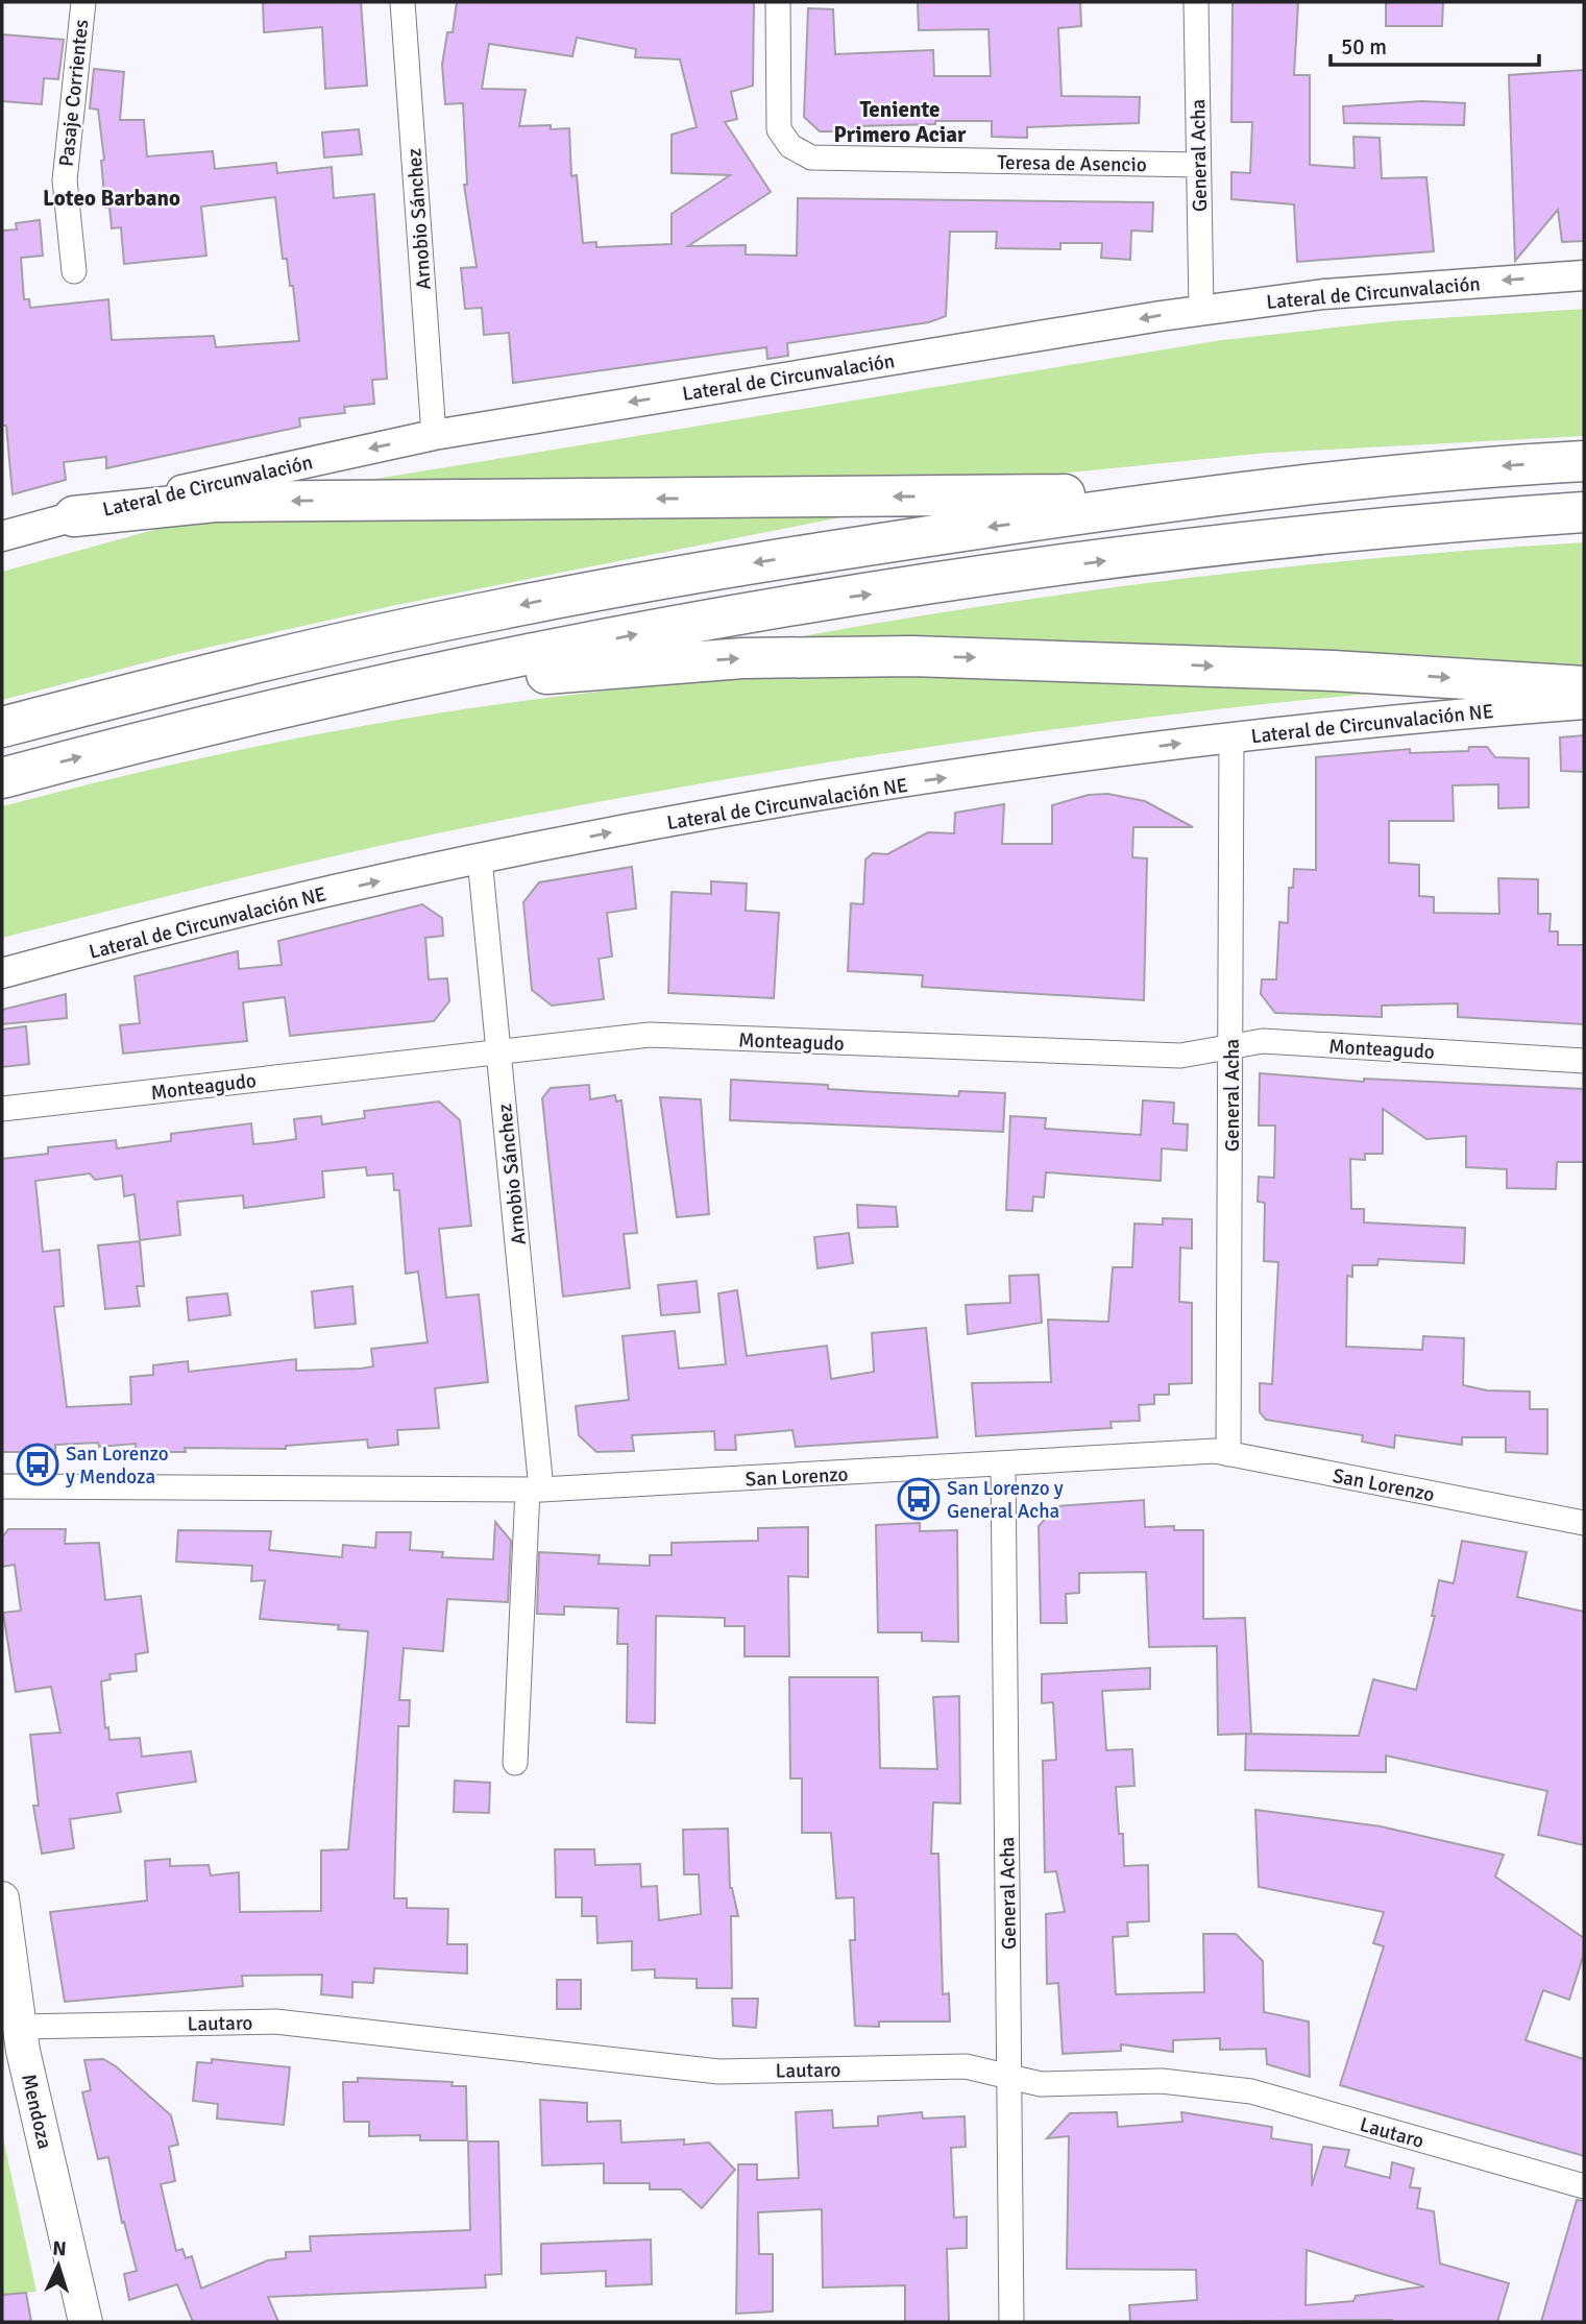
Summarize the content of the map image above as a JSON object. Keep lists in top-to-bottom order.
{
  "streets": {
    "main road": ["Mendoza"],
    "street": [
      "Pasaje Corrientes",
      "General Acha",
      "Teresa de Asencio",
      "Arnobio Sánchez",
      "Lateral de Circunvalación",
      "Lateral de Circunvalación NE",
      "Monteagudo",
      "San Lorenzo",
      "Lautaro"
    ]
  },
  "crossings": [
    ["General Acha", "Teresa de Asencio"],
    ["General Acha", "Lateral de Circunvalación"],
    ["General Acha", "Lateral de Circunvalación NE"],
    ["General Acha", "Monteagudo"],
    ["General Acha", "San Lorenzo"],
    ["General Acha", "Lautaro"],
    ["Arnobio Sánchez", "Lateral de Circunvalación"],
    ["Arnobio Sánchez", "Lateral de Circunvalación NE"],
    ["Arnobio Sánchez", "Monteagudo"],
    ["Arnobio Sánchez", "San Lorenzo"],
    ["Lautaro", "Mendoza"]
  ],
  "one_way": ["Lateral de Circunvalación", "Lateral de Circunvalación NE"],
  "districts": ["Teniente Primero Aciar", "Loteo Barbano"],
  "places": {
    "bus stop": ["San Lorenzo y Mendoza", "San Lorenzo y General Acha"]
  },
  "scale_bar": "50 m",
  "north": "top"
}
